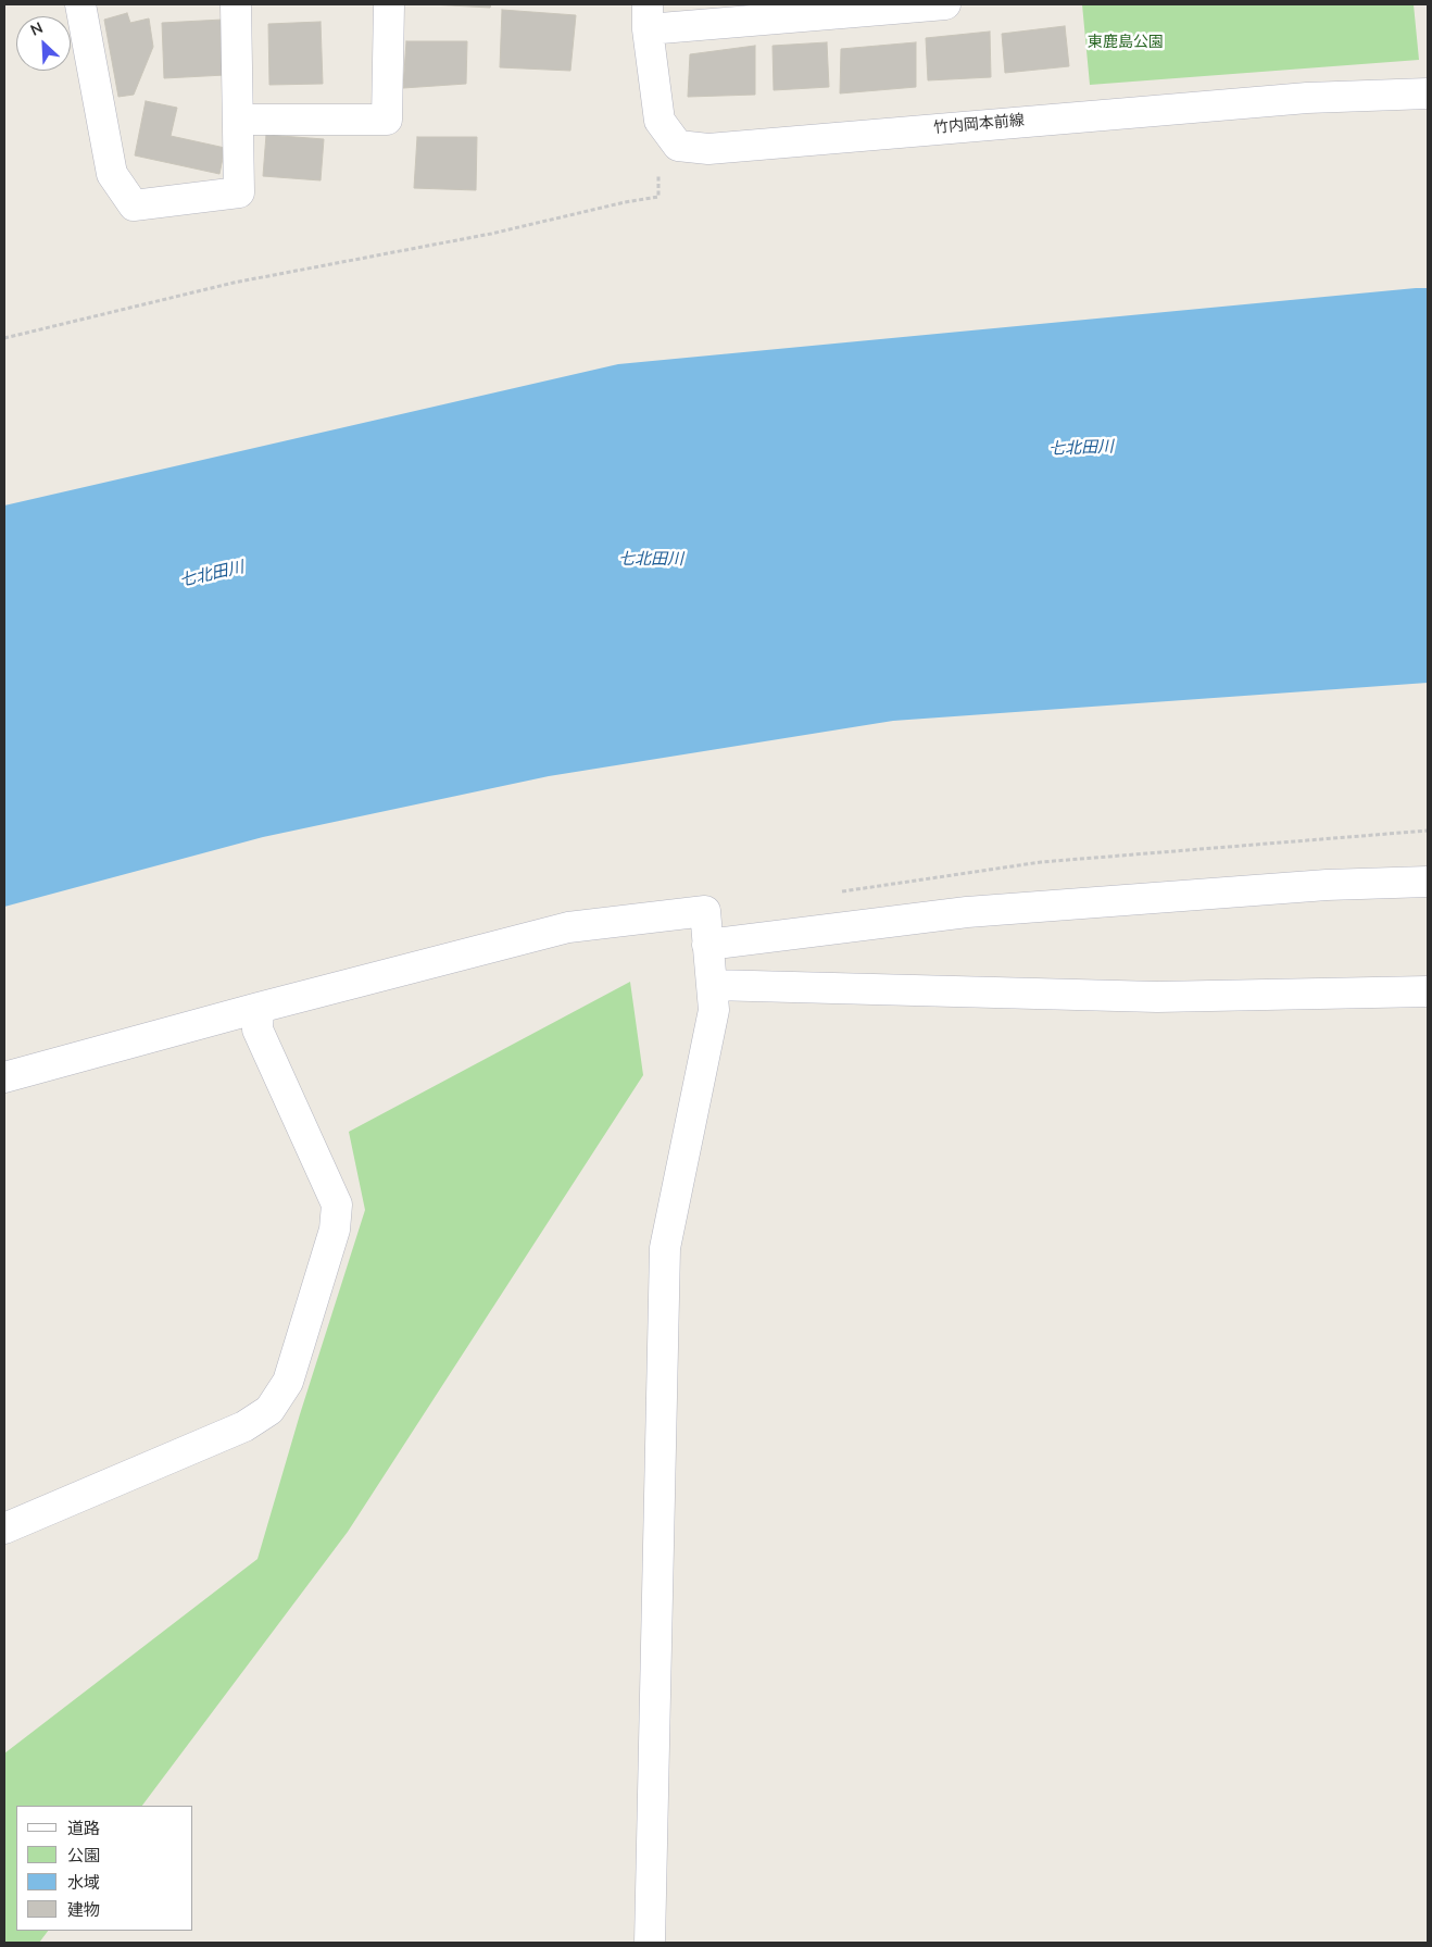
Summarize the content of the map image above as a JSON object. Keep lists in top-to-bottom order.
{
  "streets": {
    "street": ["竹内岡本前線"]
  },
  "water": ["七北田川"],
  "parks": ["東鹿島公園"],
  "legend": [
    "道路",
    "公園",
    "水域",
    "建物"
  ],
  "north": "top left"
}
